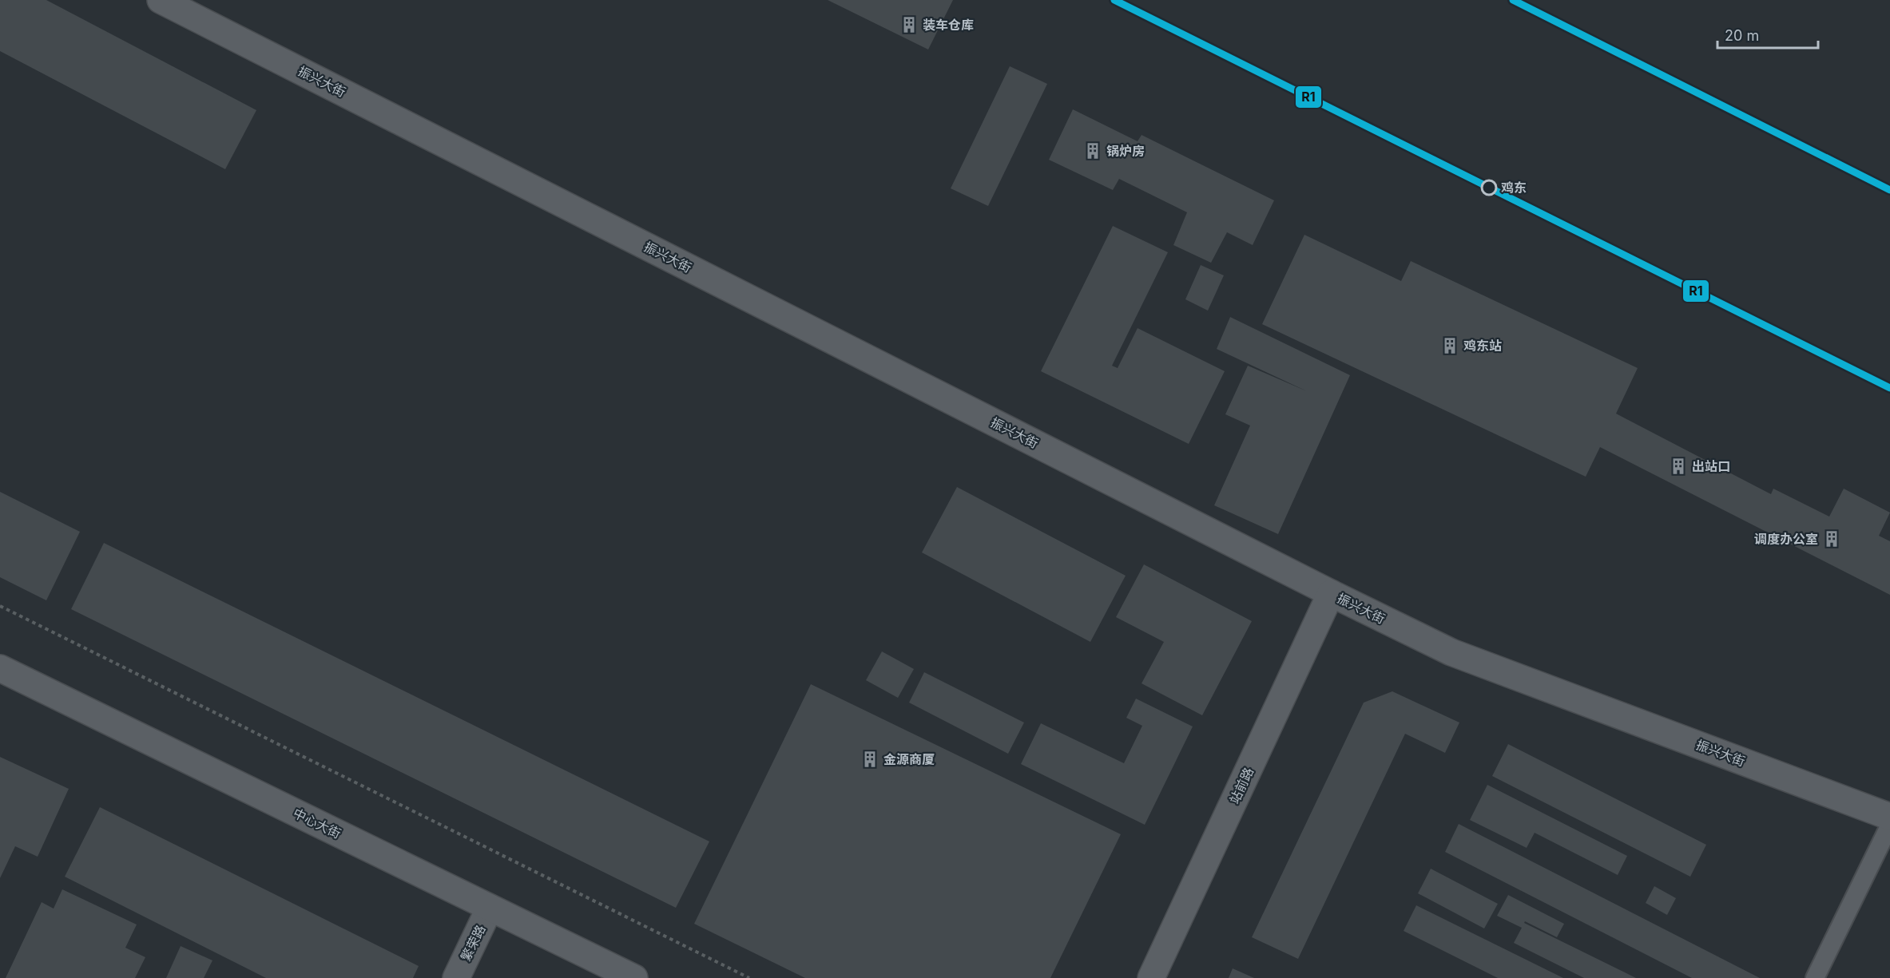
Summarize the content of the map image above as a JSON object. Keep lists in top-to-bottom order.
{
  "streets": {
    "street": [
      "振兴大街",
      "站前路",
      "中心大街",
      "繁荣路"
    ]
  },
  "crossings": [
    ["振兴大街", "站前路"],
    ["中心大街", "繁荣路"]
  ],
  "places": {
    "building": [
      "装车仓库",
      "锅炉房",
      "鸡东站",
      "出站口",
      "调度办公室",
      "金源商厦"
    ],
    "other": ["鸡东"]
  },
  "lines": ["transit line R1"],
  "scale_bar": "20 m"
}
